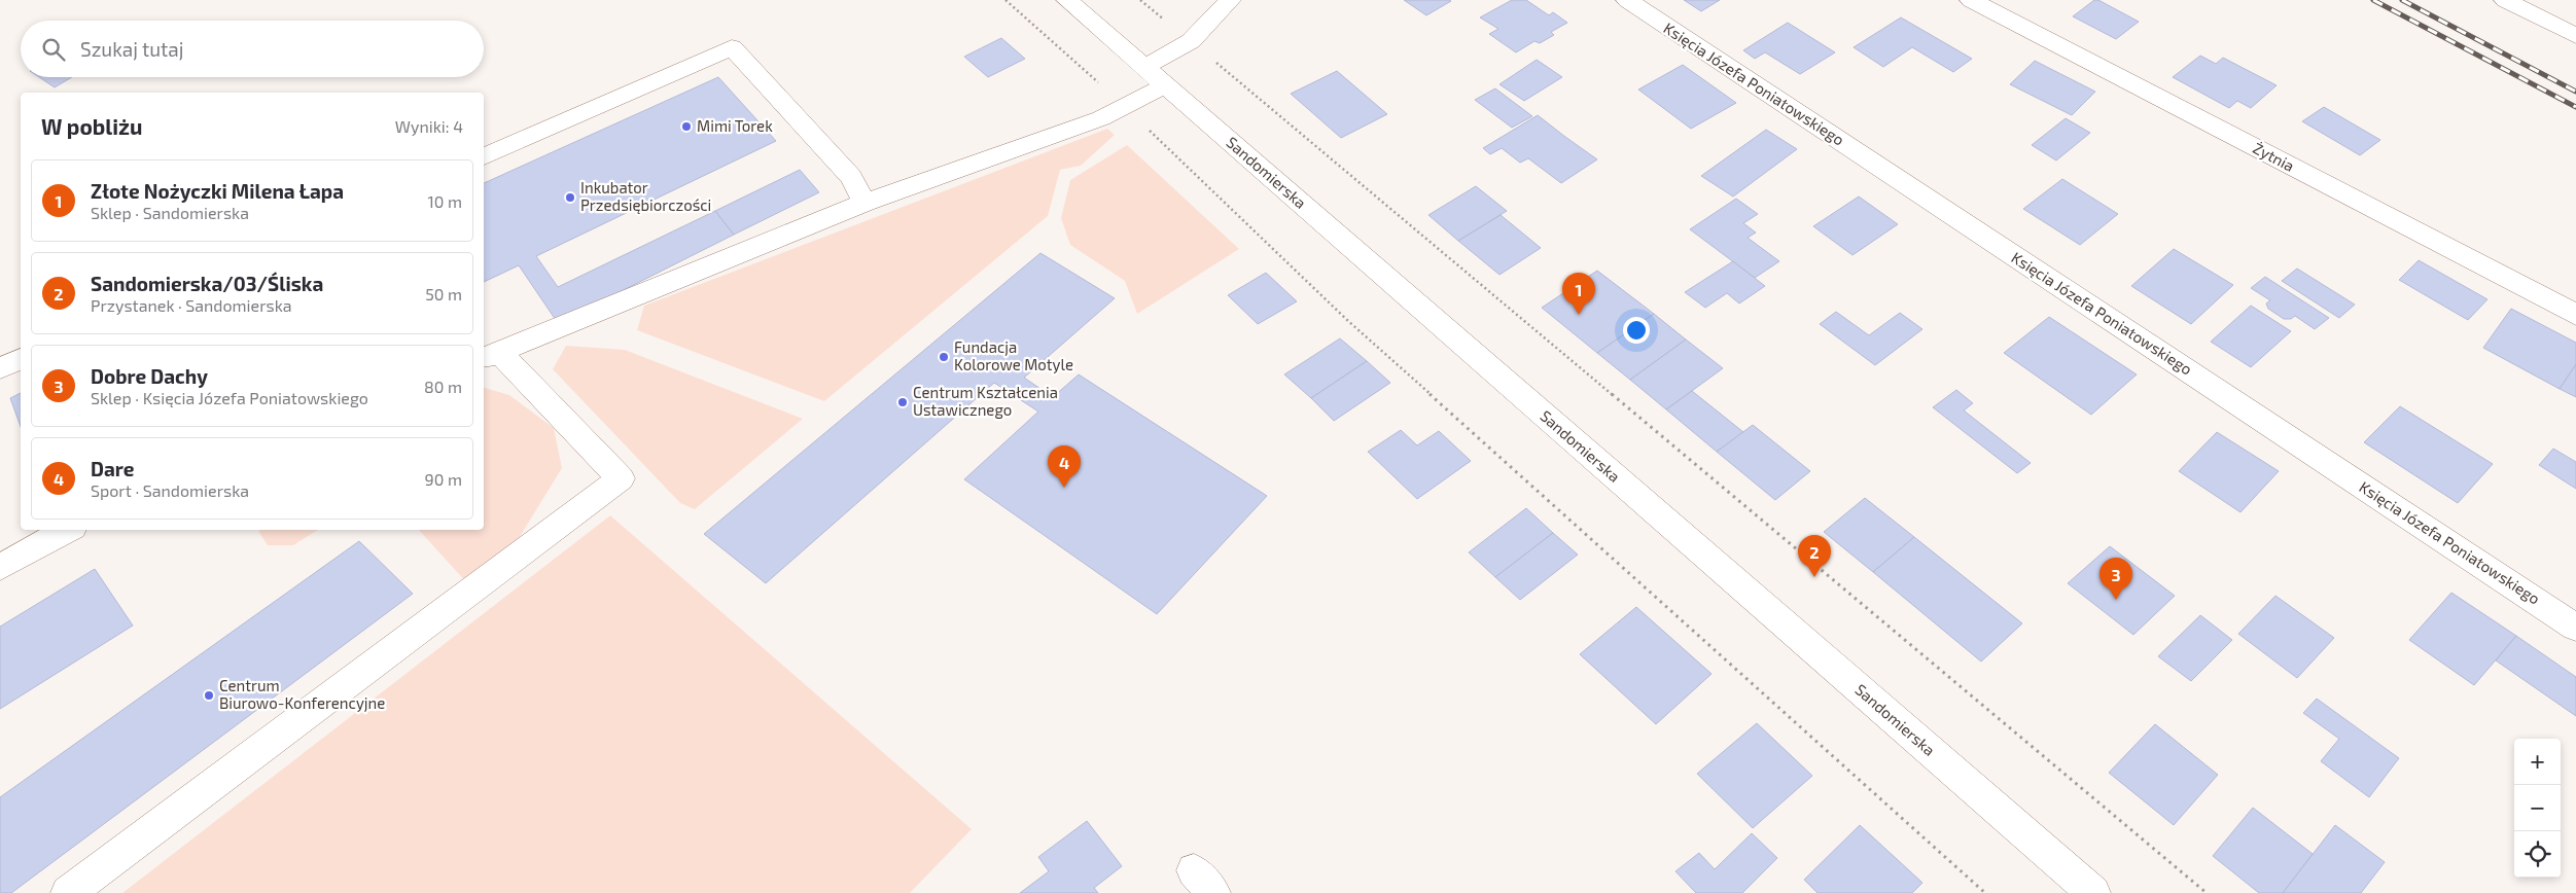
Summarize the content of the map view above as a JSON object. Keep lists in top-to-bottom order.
{
  "streets": {
    "street": ["Księcia Józefa Poniatowskiego", "Żytnia", "Sandomierska"]
  },
  "places": [
    "Mimi Torek",
    "Inkubator Przedsiębiorczości",
    "Fundacja Kolorowe Motyle",
    "Centrum Kształcenia Ustawicznego",
    "Centrum Biurowo-Konferencyjne"
  ],
  "page": {
    "search": "Szukaj tutaj",
    "heading": ["W pobliżu", "Wyniki: 4"],
    "list": [
      {
        "mark": "1",
        "name": "Złote Nożyczki Milena Łapa",
        "note": "Sklep · Sandomierska",
        "value": "10 m"
      },
      {
        "mark": "2",
        "name": "Sandomierska/03/Śliska",
        "note": "Przystanek · Sandomierska",
        "value": "50 m"
      },
      {
        "mark": "3",
        "name": "Dobre Dachy",
        "note": "Sklep · Księcia Józefa Poniatowskiego",
        "value": "80 m"
      },
      {
        "mark": "4",
        "name": "Dare",
        "note": "Sport · Sandomierska",
        "value": "90 m"
      }
    ],
    "pins": [
      "1",
      "4",
      "2",
      "3"
    ],
    "map_buttons": ["+", "−"]
  }
}
